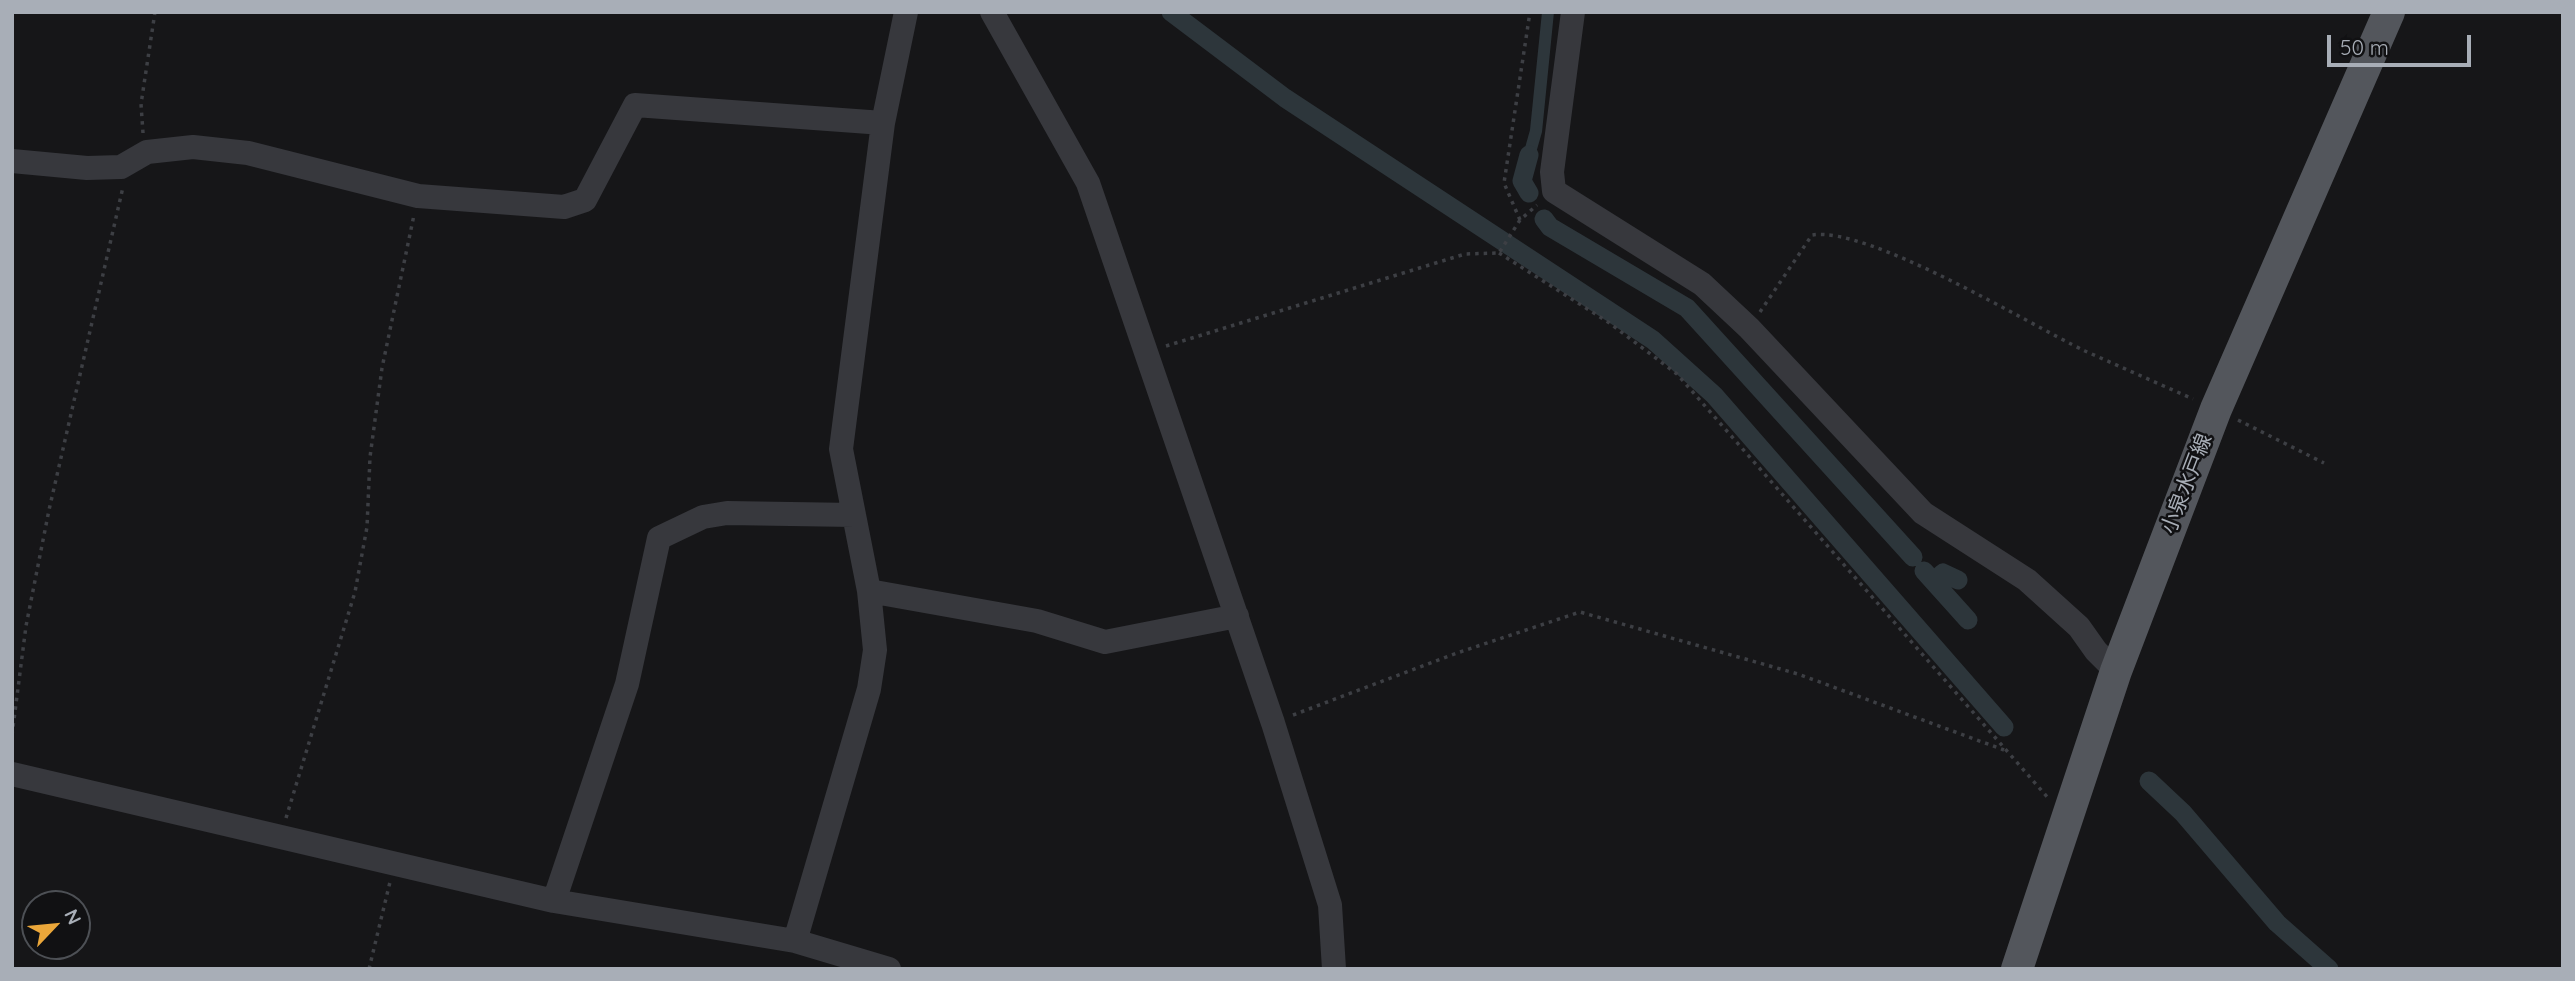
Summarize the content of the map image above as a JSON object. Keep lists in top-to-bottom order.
{
  "streets": {
    "main road": ["小泉水戸線"]
  },
  "scale_bar": "50 m",
  "north": "top right"
}
